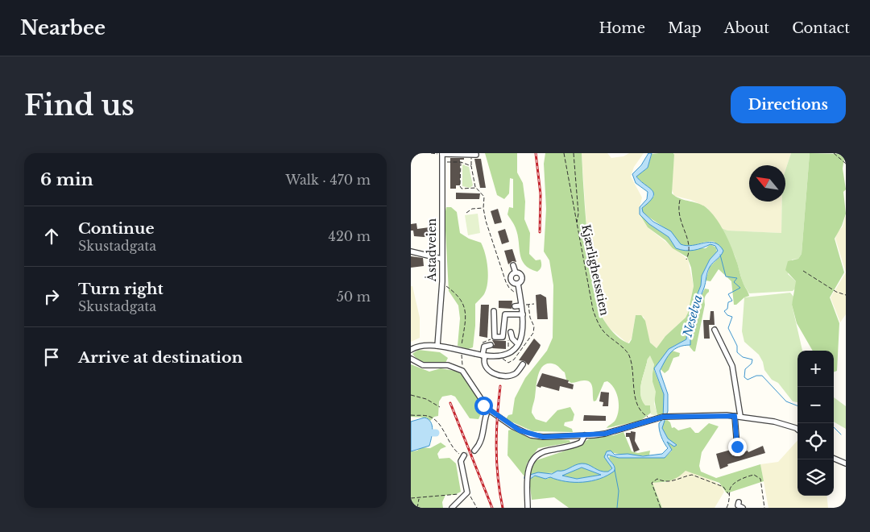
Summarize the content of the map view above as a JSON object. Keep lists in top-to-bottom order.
{
  "streets": {
    "street": ["Åstadveien"],
    "path": ["Kjærlighetsstien"]
  },
  "water": ["Neselva"],
  "north": "top left",
  "page": {
    "header": "Nearbee",
    "nav": [
      "Home",
      "Map",
      "About",
      "Contact"
    ],
    "buttons": "Directions",
    "title": "Find us",
    "heading": ["6 min", "Walk · 470 m"],
    "list": [
      ["Continue", "Skustadgata", "420 m"],
      ["Turn right", "Skustadgata", "50 m"],
      "Arrive at destination"
    ],
    "map_buttons": ["+", "−"]
  }
}
